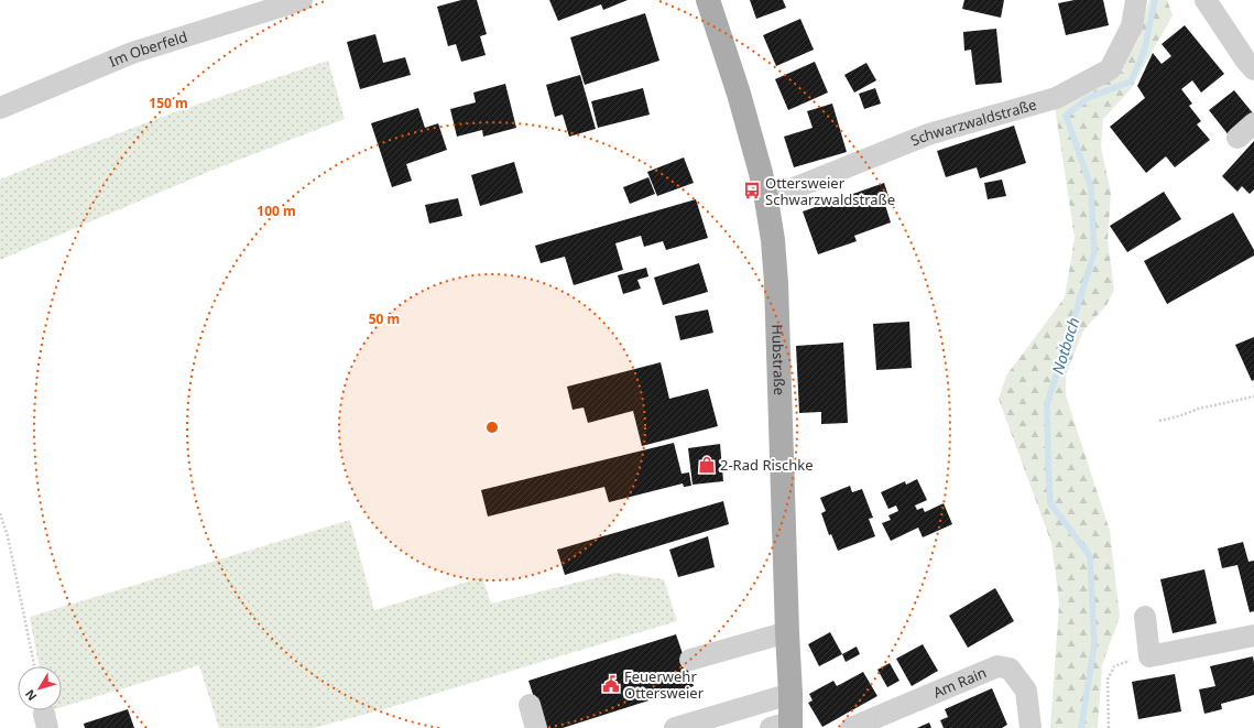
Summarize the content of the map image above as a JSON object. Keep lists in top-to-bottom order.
{
  "streets": {
    "main road": ["Hubstraße"],
    "street": ["Im Oberfeld", "Schwarzwaldstraße", "Am Rain"]
  },
  "crossings": [
    ["Schwarzwaldstraße", "Hubstraße"]
  ],
  "water": ["Notbach"],
  "places": {
    "bus stop": ["Ottersweier Schwarzwaldstraße"],
    "shop": ["2-Rad Rischke"],
    "public building": ["Feuerwehr Ottersweier"]
  },
  "north": "bottom left",
  "rings": ["150 m", "100 m", "50 m"]
}
